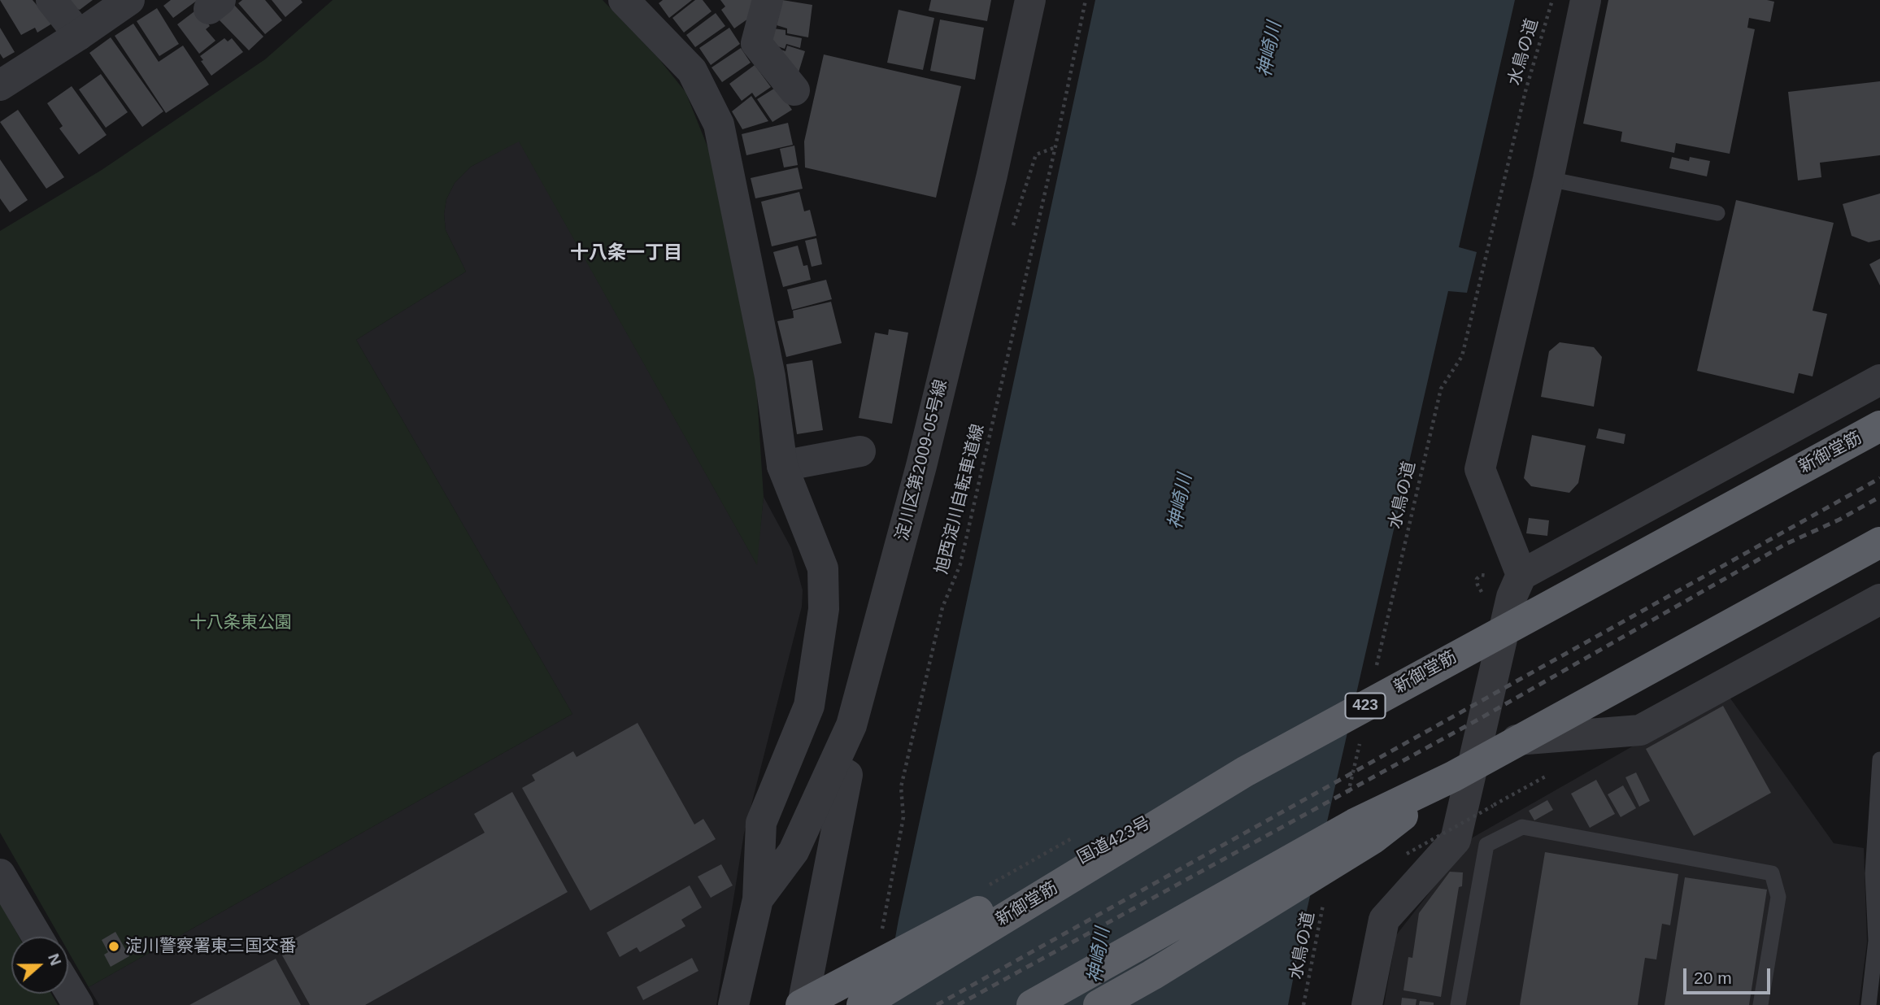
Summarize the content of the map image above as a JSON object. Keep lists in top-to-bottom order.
{
  "streets": {
    "highway": ["新御堂筋", "423", "国道423号"],
    "street": ["淀川区第2009-05号線"],
    "path": ["水鳥の道", "旭西淀川自転車道線"]
  },
  "crossings": [
    ["新御堂筋", "国道423号"]
  ],
  "districts": ["十八条一丁目"],
  "water": ["神崎川"],
  "parks": ["十八条東公園"],
  "places": ["淀川警察署東三国交番"],
  "scale_bar": "20 m",
  "north": "right"
}
